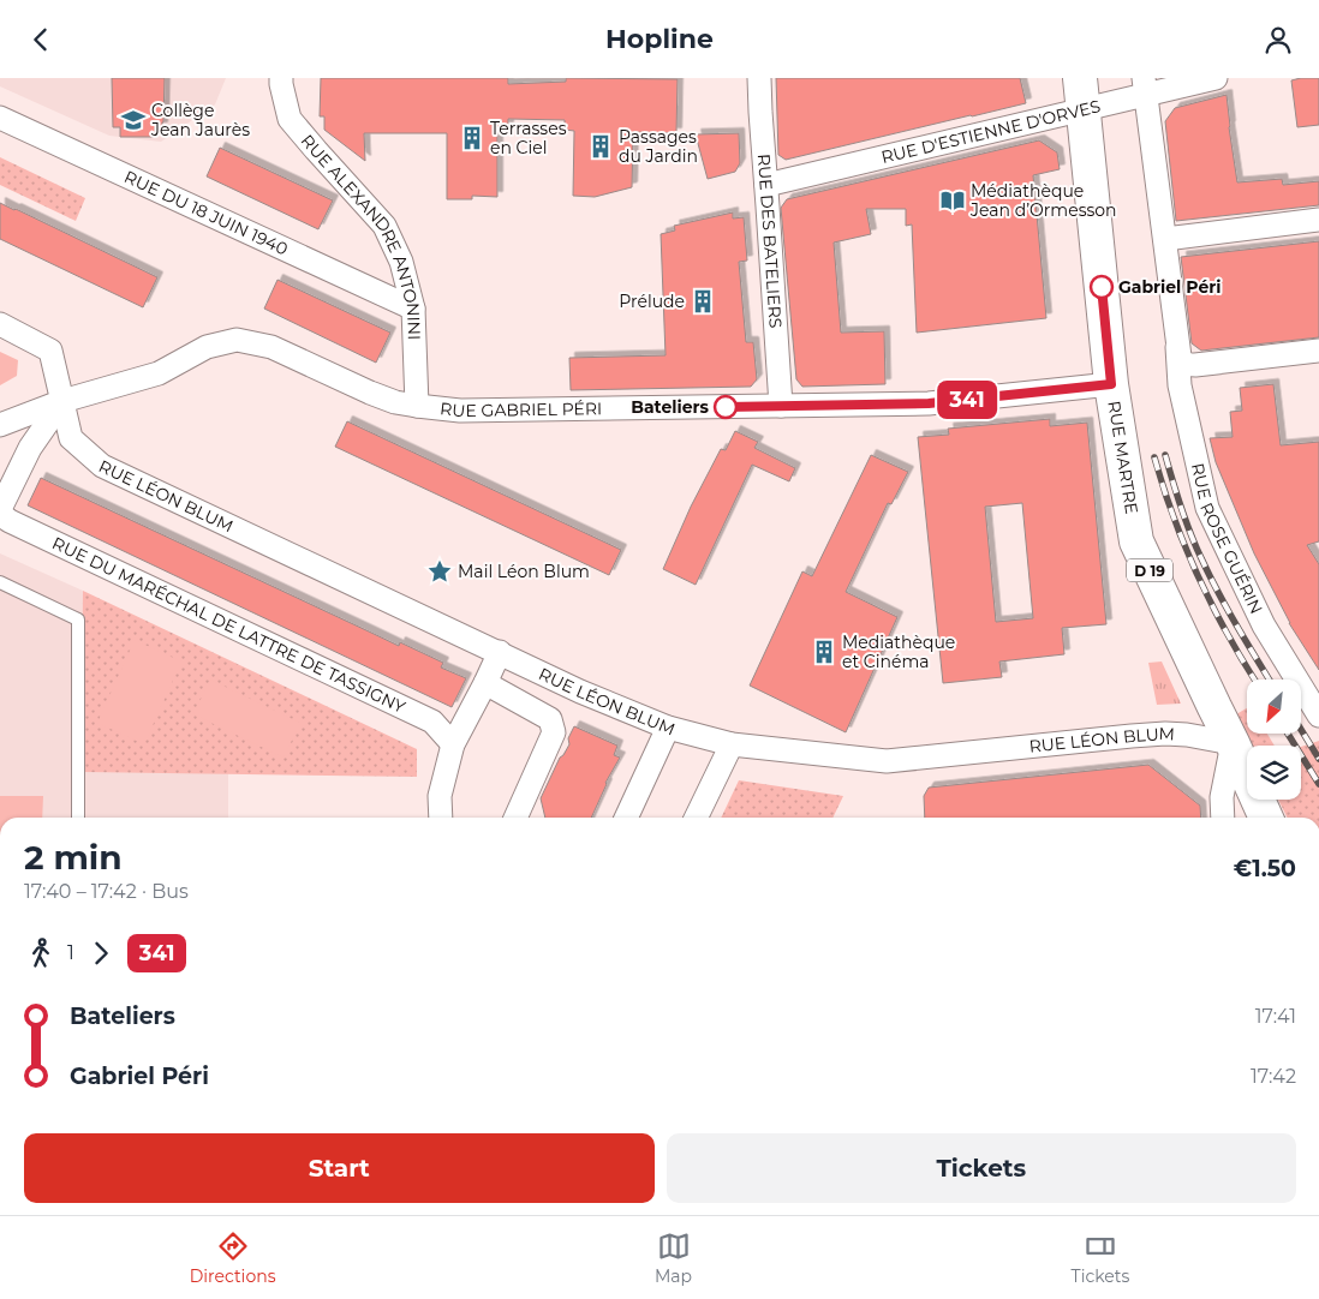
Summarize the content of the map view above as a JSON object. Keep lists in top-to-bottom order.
{
  "streets": {
    "main road": ["RUE MARTRE", "D 19"],
    "street": [
      "RUE D'ESTIENNE D'ORVES",
      "RUE DU 18 JUIN 1940",
      "RUE ALEXANDRE ANTONINI",
      "RUE DES BATELIERS",
      "RUE GABRIEL PÉRI",
      "RUE LÉON BLUM",
      "RUE ROSE GUÉRIN",
      "RUE DU MARÉCHAL DE LATTRE DE TASSIGNY"
    ]
  },
  "crossings": [
    ["RUE D'ESTIENNE D'ORVES", "RUE DES BATELIERS"],
    ["RUE D'ESTIENNE D'ORVES", "RUE MARTRE"],
    ["RUE DU 18 JUIN 1940", "RUE ALEXANDRE ANTONINI"],
    ["RUE ALEXANDRE ANTONINI", "RUE GABRIEL PÉRI"],
    ["RUE DES BATELIERS", "RUE GABRIEL PÉRI"],
    ["RUE GABRIEL PÉRI", "RUE MARTRE"],
    ["RUE GABRIEL PÉRI", "RUE LÉON BLUM"],
    ["RUE MARTRE", "RUE LÉON BLUM"]
  ],
  "places": {
    "school or university": ["Collège Jean Jaurès"],
    "building": [
      "Terrasses en Ciel",
      "Passages du Jardin",
      "Prélude",
      "Mediathèque et Cinéma"
    ],
    "library": ["Médiathèque Jean d’Ormesson"],
    "other": ["Gabriel Péri", "Bateliers"],
    "place": ["Mail Léon Blum"]
  },
  "lines": ["bus line 341"],
  "north": "bottom left",
  "page": {
    "header": "Hopline",
    "on_map": "341",
    "heading": ["2 min", "17:40 – 17:42 · Bus", "€1.50"],
    "legs": ["1", "341"],
    "list": [
      {
        "name": "Bateliers",
        "value": "17:41"
      },
      {
        "name": "Gabriel Péri",
        "value": "17:42"
      }
    ],
    "buttons": ["Start", "Tickets"],
    "tabs": ["Directions", "Map", "Tickets"]
  }
}
